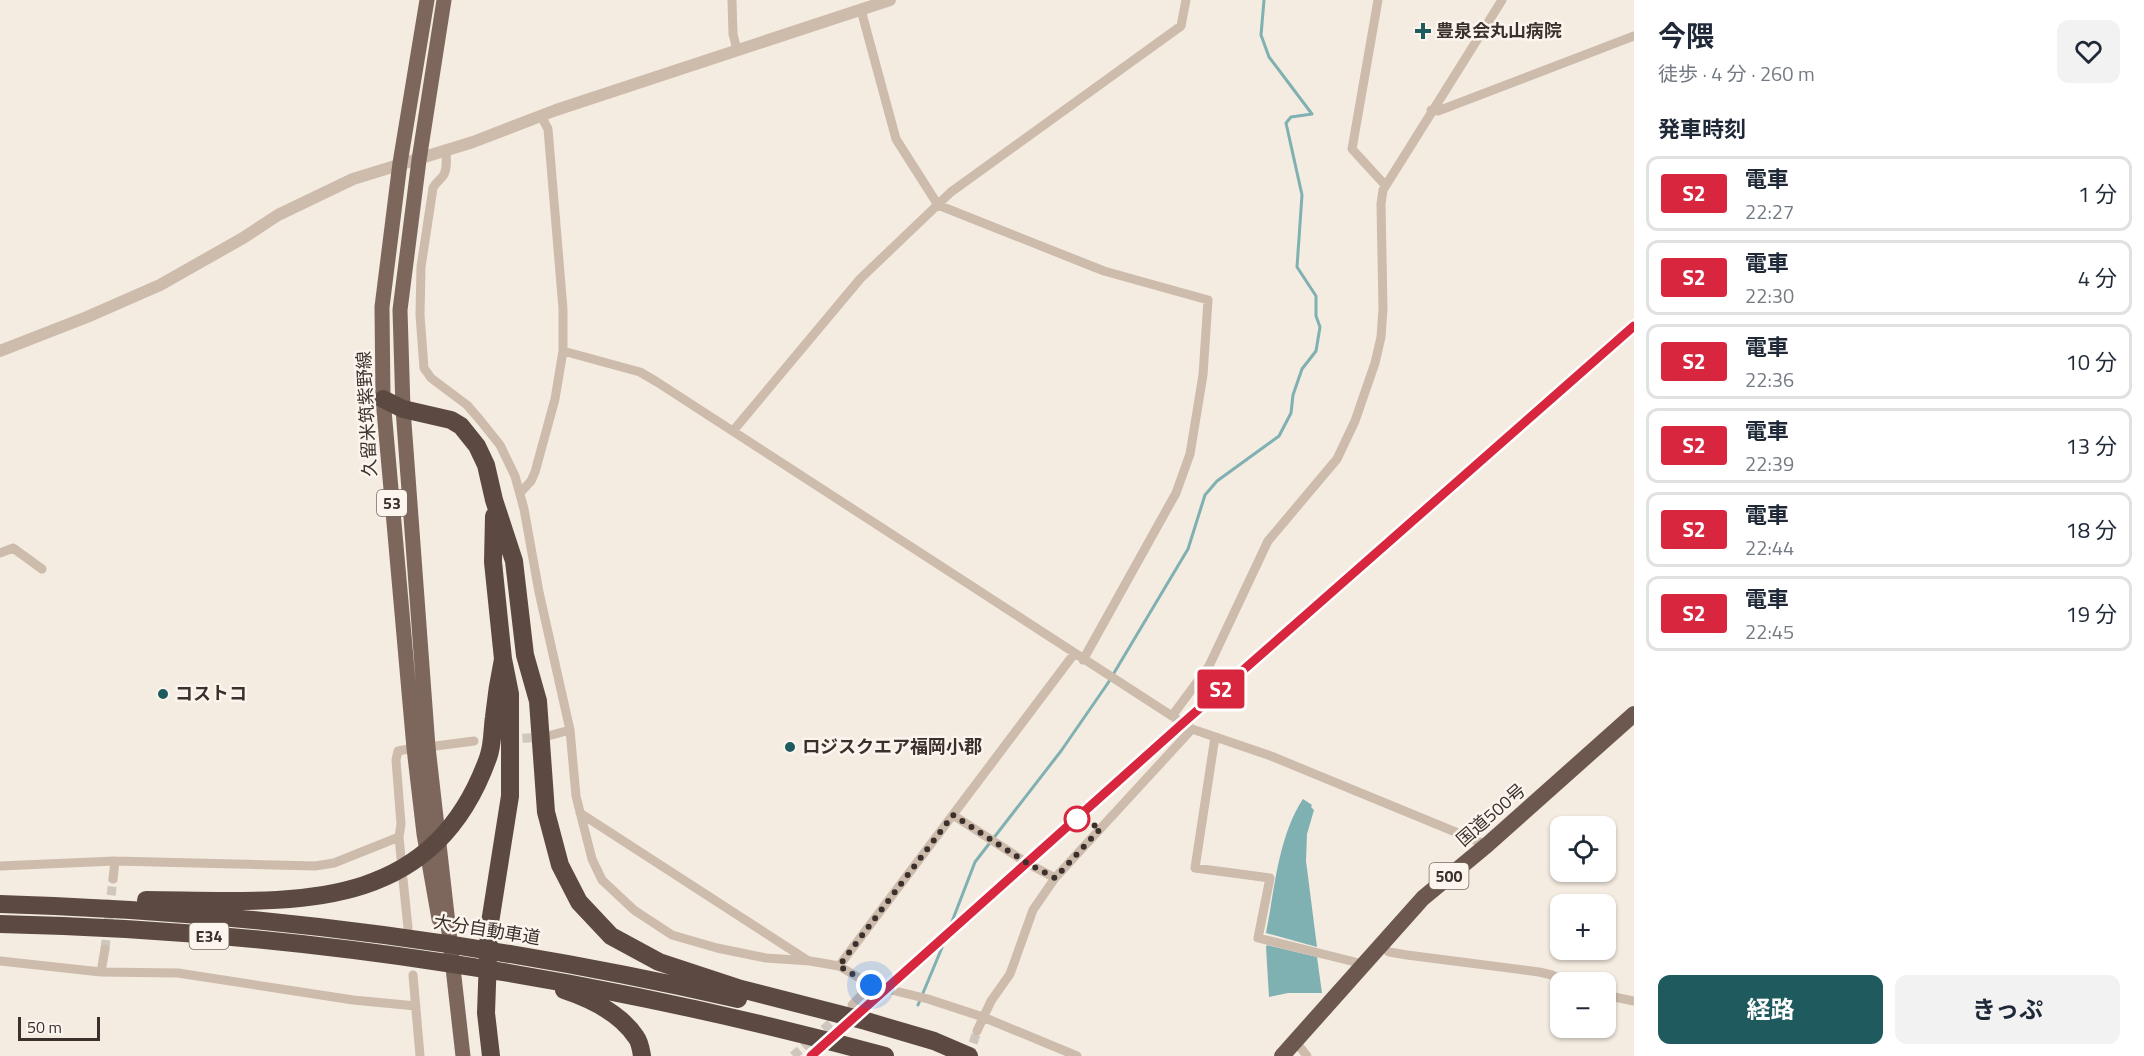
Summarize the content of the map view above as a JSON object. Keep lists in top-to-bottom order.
{
  "streets": {
    "highway": [
      "国道500号",
      "500",
      "大分自動車道",
      "E34"
    ],
    "main road": ["久留米筑紫野線", "53"]
  },
  "places": {
    "health": ["豊泉会丸山病院"],
    "other": ["コストコ", "ロジスクエア福岡小郡"]
  },
  "scale_bar": "50 m",
  "page": {
    "on_map": "S2",
    "heading": [
      ["今隈", "徒歩 · 4 分 · 260 m"],
      "発車時刻"
    ],
    "list": [
      {
        "mark": "S2",
        "name": "電車",
        "note": "22:27",
        "value": "1 分"
      },
      {
        "mark": "S2",
        "name": "電車",
        "note": "22:30",
        "value": "4 分"
      },
      {
        "mark": "S2",
        "name": "電車",
        "note": "22:36",
        "value": "10 分"
      },
      {
        "mark": "S2",
        "name": "電車",
        "note": "22:39",
        "value": "13 分"
      },
      {
        "mark": "S2",
        "name": "電車",
        "note": "22:44",
        "value": "18 分"
      },
      {
        "mark": "S2",
        "name": "電車",
        "note": "22:45",
        "value": "19 分"
      }
    ],
    "map_buttons": ["+", "−"],
    "buttons": ["経路", "きっぷ"],
    "scale": "50 m"
  }
}
